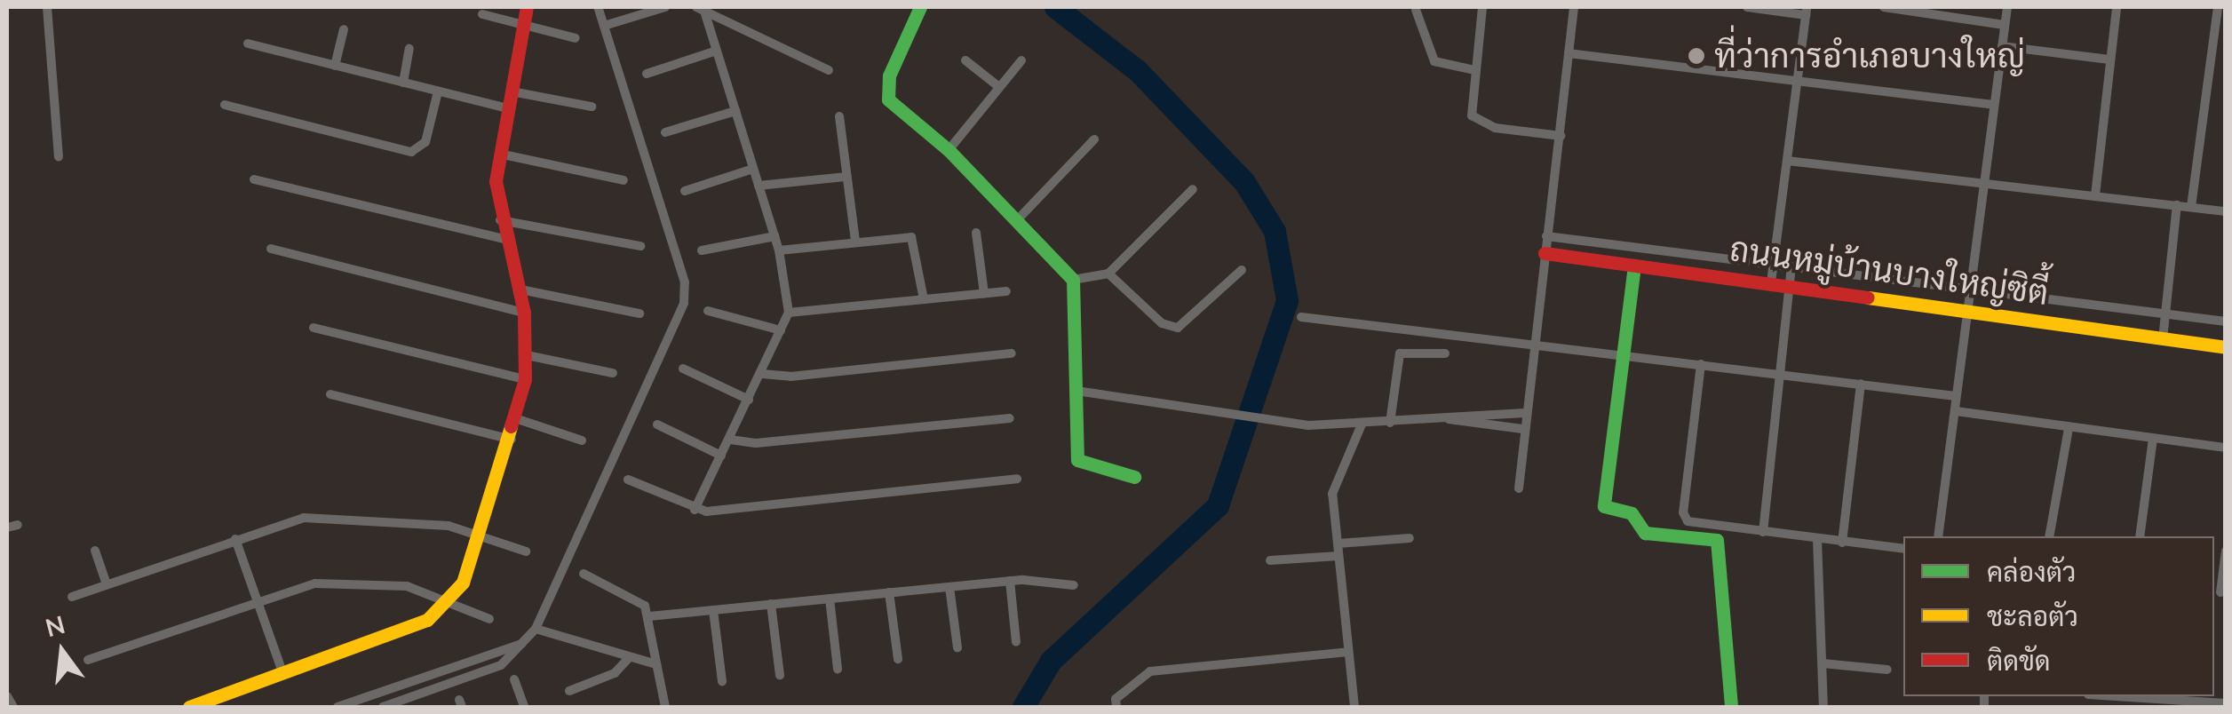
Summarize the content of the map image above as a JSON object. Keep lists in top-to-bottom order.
{
  "streets": {
    "street": ["ถนนหมู่บ้านบางใหญ่ซิตี้"]
  },
  "places": ["ที่ว่าการอำเภอบางใหญ่"],
  "legend": ["คล่องตัว", "ชะลอตัว", "ติดขัด"],
  "north": "top"
}
